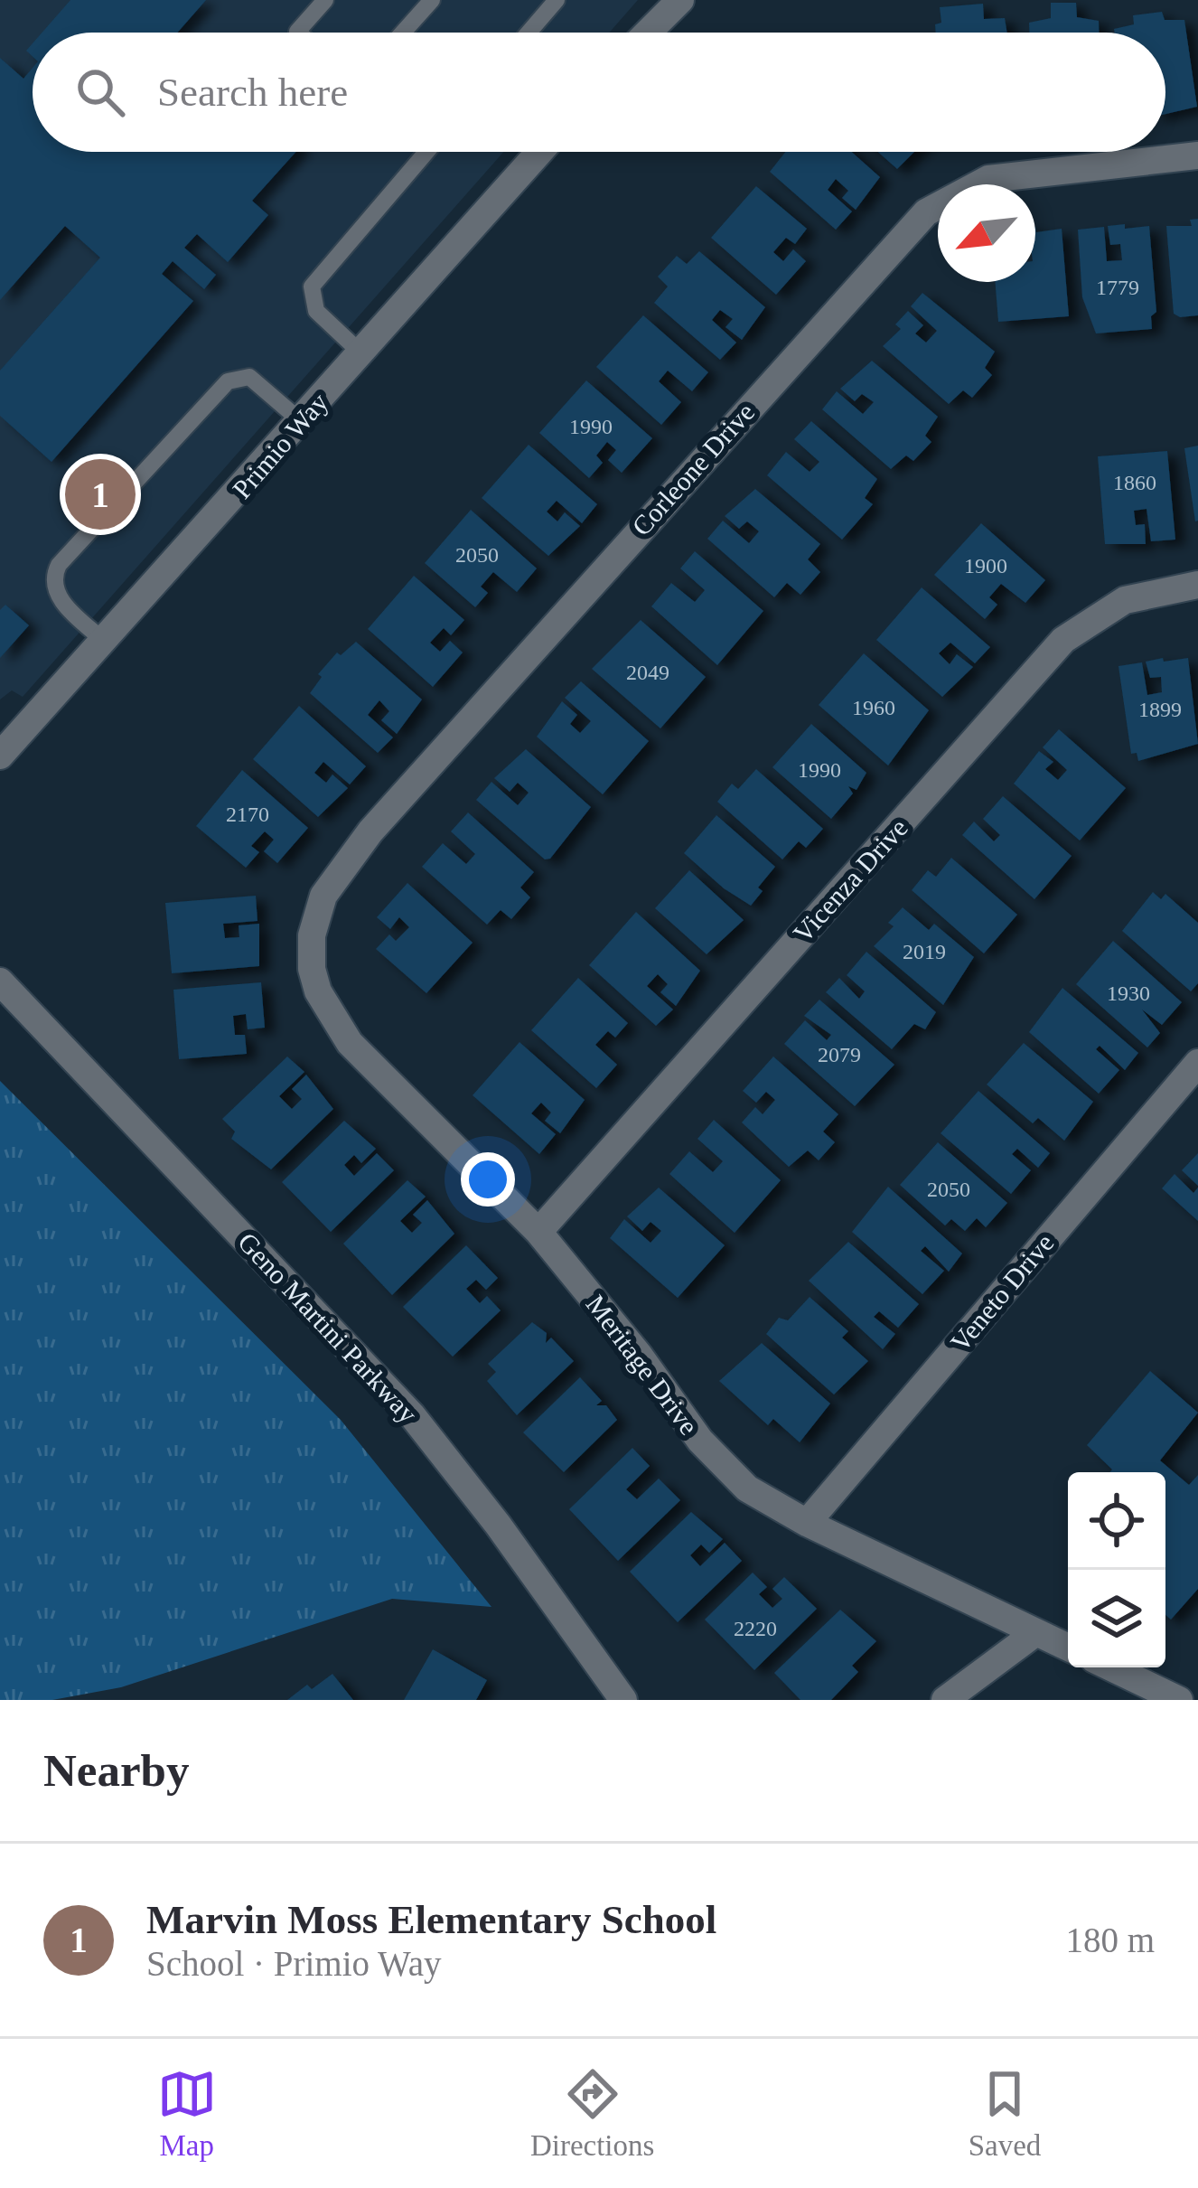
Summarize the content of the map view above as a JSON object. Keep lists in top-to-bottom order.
{
  "streets": {
    "street": [
      "Primio Way",
      "Corleone Drive",
      "Vicenza Drive",
      "Veneto Drive",
      "Geno Martini Parkway",
      "Meritage Drive"
    ]
  },
  "crossings": [
    ["Corleone Drive", "Meritage Drive"],
    ["Vicenza Drive", "Meritage Drive"],
    ["Veneto Drive", "Meritage Drive"]
  ],
  "house_numbers": [
    "1779",
    "1990",
    "1860",
    "2050",
    "1900",
    "2049",
    "1960",
    "1899",
    "1990",
    "2170",
    "2019",
    "1930",
    "2079",
    "2050",
    "2220"
  ],
  "north": "bottom left",
  "page": {
    "search": "Search here",
    "pins": "1",
    "heading": "Nearby",
    "list": [
      {
        "mark": "1",
        "name": "Marvin Moss Elementary School",
        "note": "School · Primio Way",
        "value": "180 m"
      }
    ],
    "nav": ["Map", "Directions", "Saved"]
  }
}
